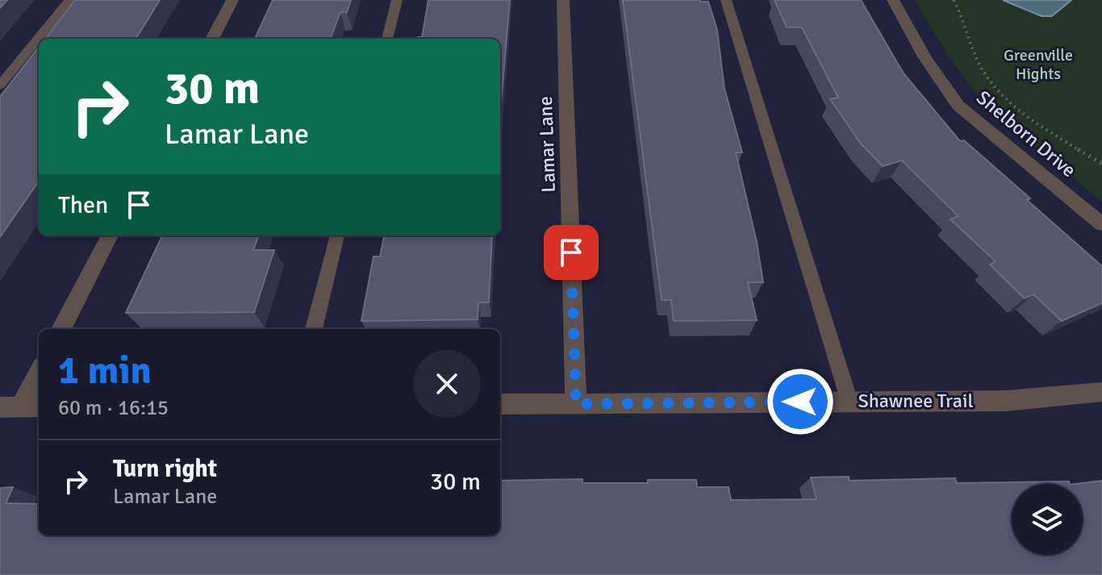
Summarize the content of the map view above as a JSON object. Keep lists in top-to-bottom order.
{
  "streets": {
    "street": ["Shelborn Drive", "Lamar Lane", "Shawnee Trail"]
  },
  "crossings": [
    ["Lamar Lane", "Shawnee Trail"]
  ],
  "parks": ["Greenville Hights"],
  "page": {
    "turn": ["30 m", "Lamar Lane"],
    "then": "Then",
    "heading": ["1 min", "60 m · 16:15"],
    "list": [
      {
        "name": "Turn right",
        "note": "Lamar Lane",
        "value": "30 m"
      }
    ]
  }
}
